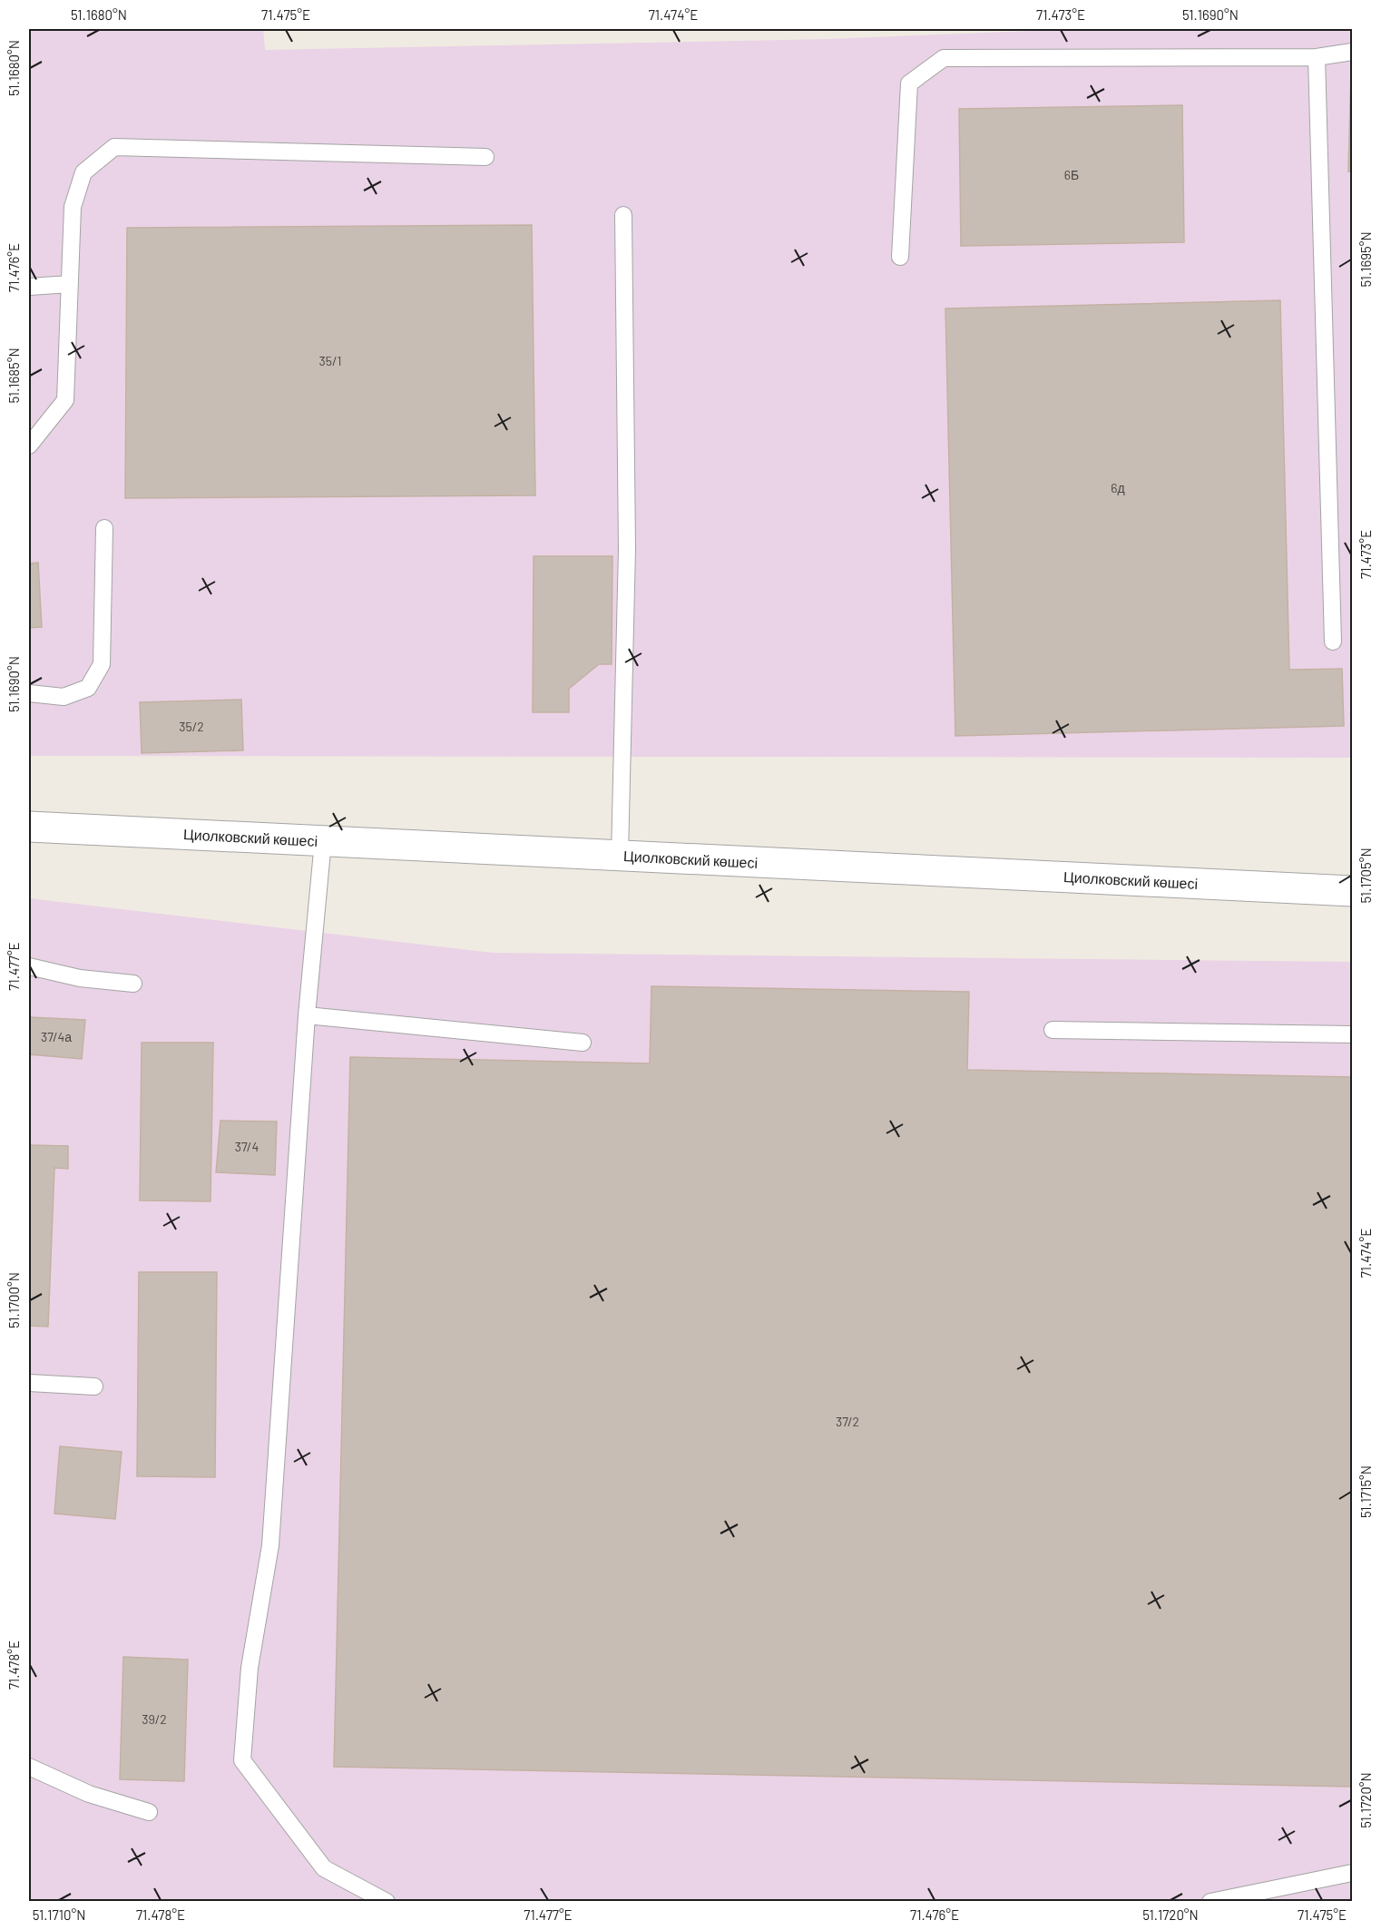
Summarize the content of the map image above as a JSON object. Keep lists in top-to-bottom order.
{
  "streets": {
    "street": ["Циолковский көшесі"]
  },
  "house_numbers": [
    "6Б",
    "35/1",
    "6д",
    "35/2",
    "37/4а",
    "37/4",
    "37/2",
    "39/2"
  ],
  "coordinates": [
    "51.1680°N",
    "71.475°E",
    "71.474°E",
    "71.473°E",
    "51.1690°N",
    "51.1695°N",
    "71.476°E",
    "51.1685°N",
    "51.1705°N",
    "71.477°E",
    "51.1700°N",
    "51.1715°N",
    "71.478°E",
    "51.1720°N",
    "51.1710°N"
  ]
}
